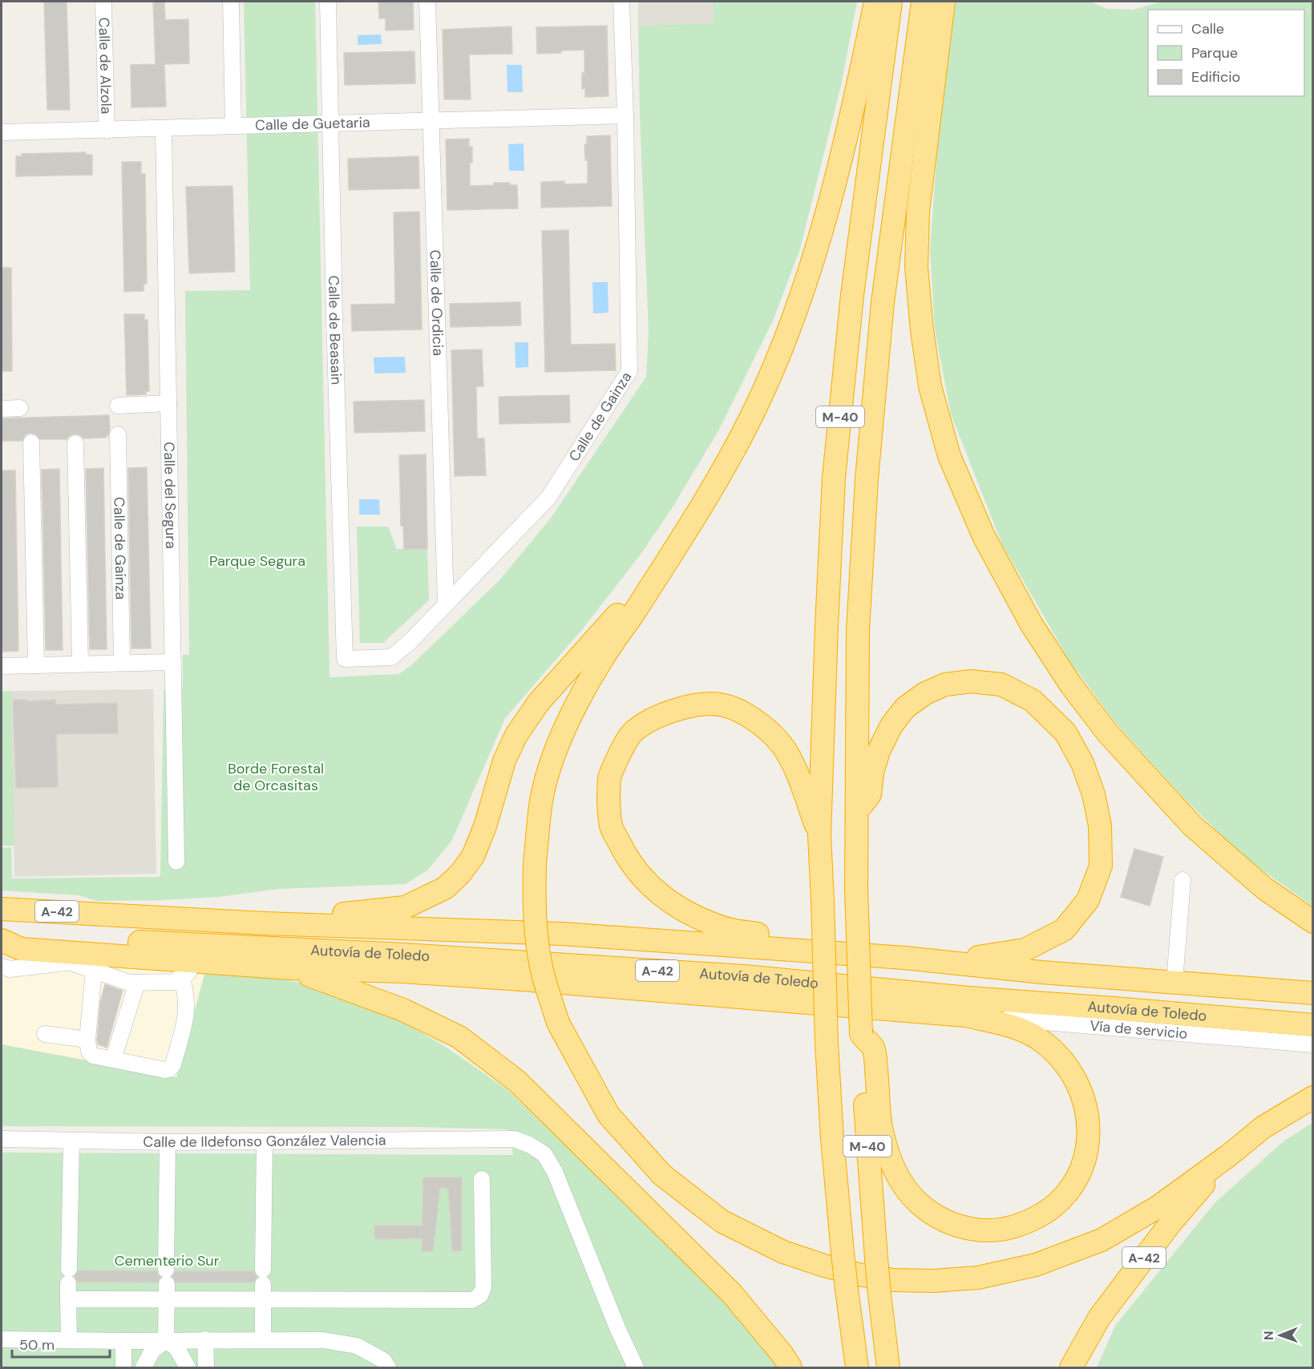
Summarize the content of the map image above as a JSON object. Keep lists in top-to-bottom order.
{
  "streets": {
    "highway": ["M-40", "A-42", "Autovía de Toledo"],
    "street": [
      "Calle de Alzola",
      "Calle de Guetaria",
      "Calle de Ordicia",
      "Calle de Beasain",
      "Calle de Gainza",
      "Calle del Segura",
      "Vía de servicio",
      "Calle de Ildefonso González Valencia"
    ]
  },
  "crossings": [
    ["Calle de Alzola", "Calle de Guetaria"],
    ["Calle de Guetaria", "Calle de Ordicia"],
    ["Calle de Guetaria", "Calle de Beasain"],
    ["Calle de Guetaria", "Calle de Gainza"],
    ["Calle de Guetaria", "Calle del Segura"],
    ["Calle de Ordicia", "Calle de Gainza"],
    ["Calle de Beasain", "Calle de Gainza"]
  ],
  "parks": ["Parque Segura", "Borde Forestal de Orcasitas", "Cementerio Sur"],
  "legend": ["Calle", "Parque", "Edificio"],
  "scale_bar": "50 m",
  "north": "left"
}
